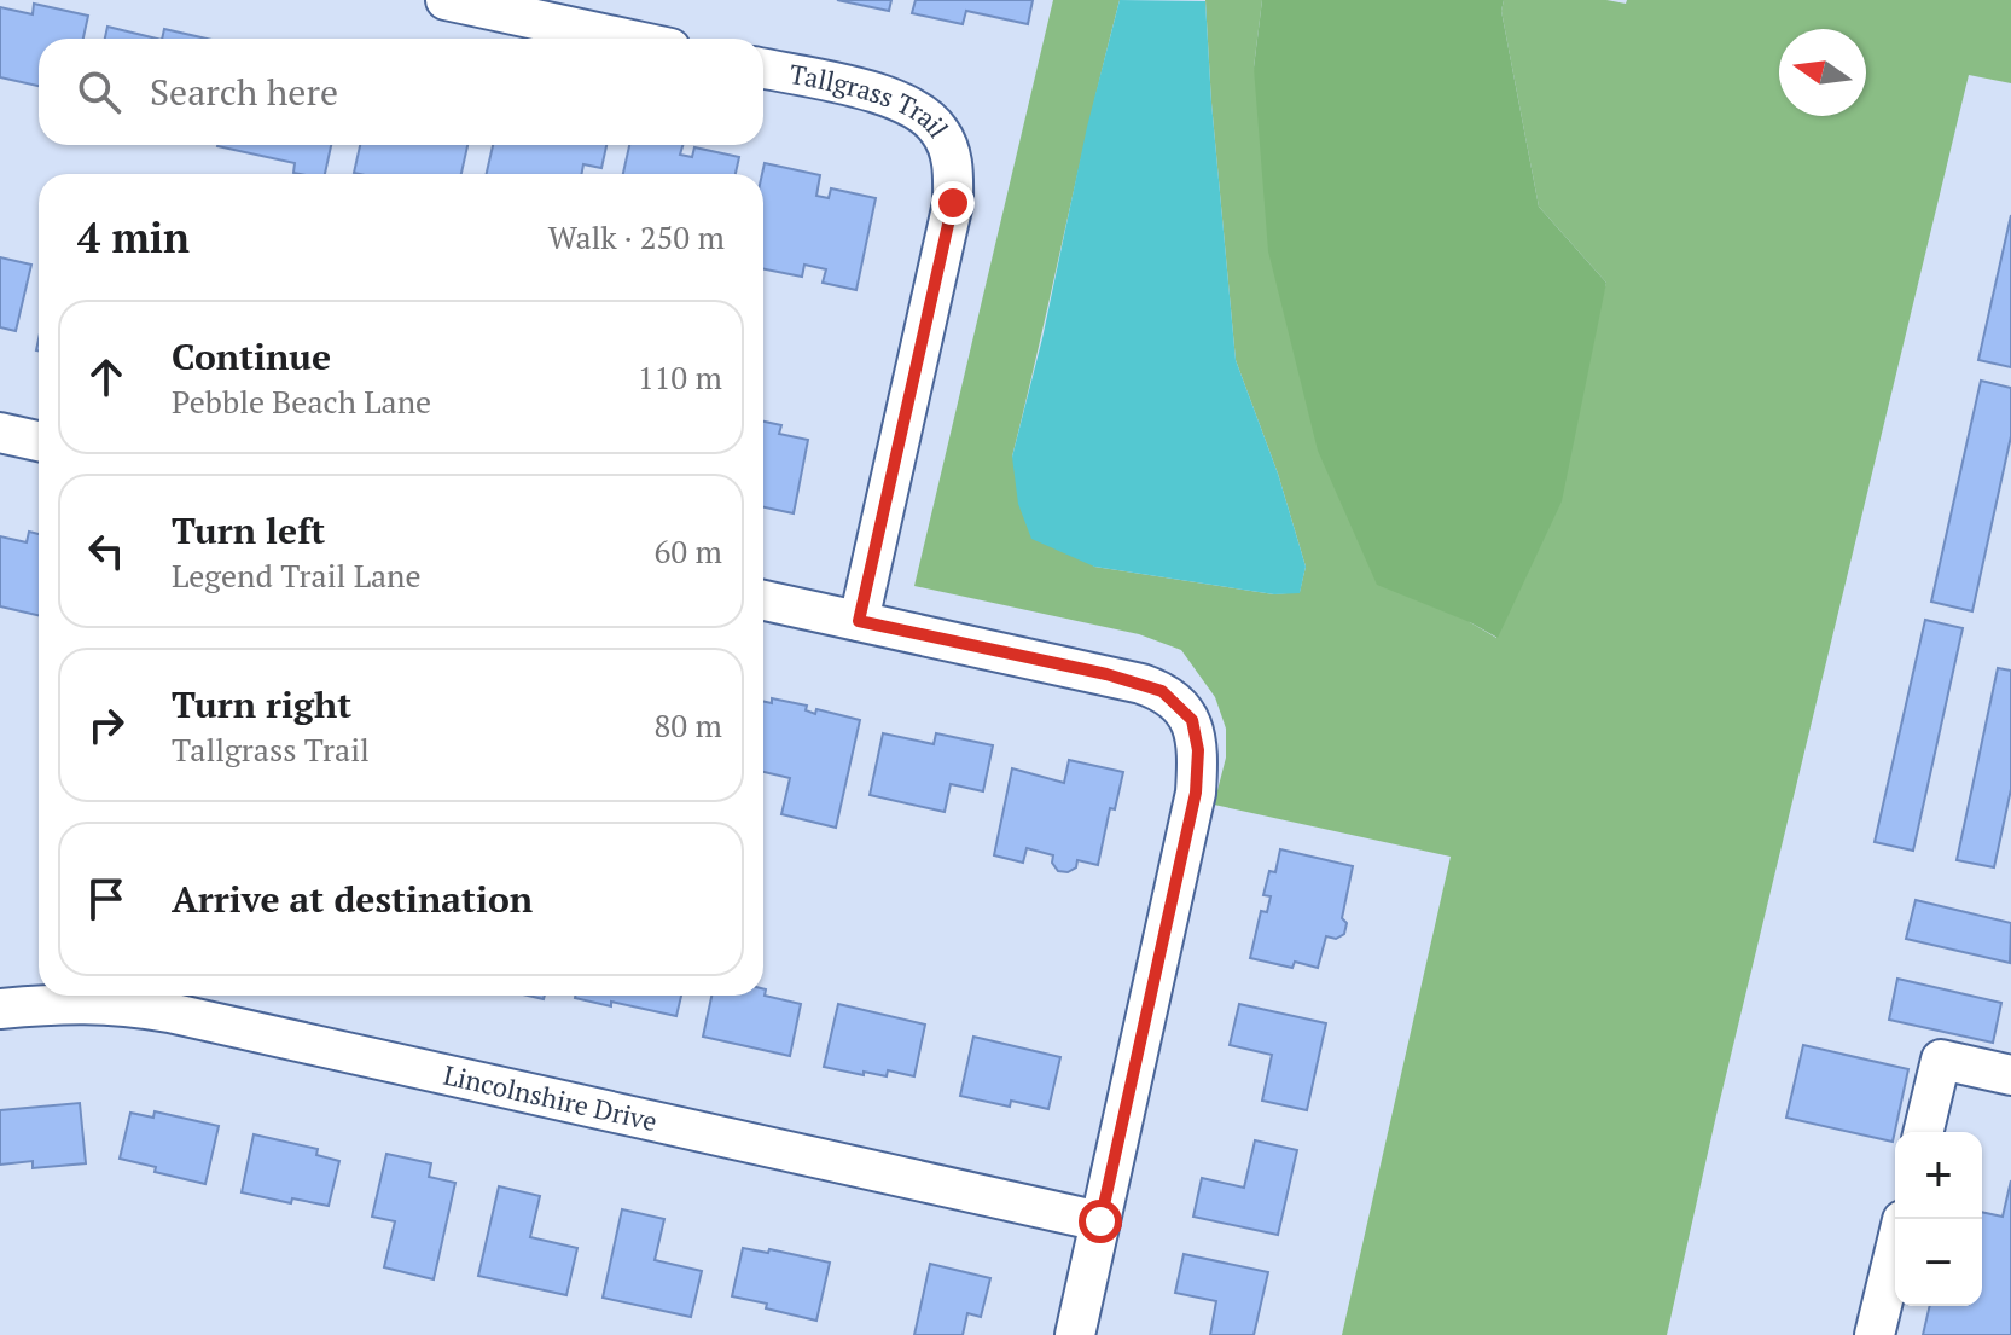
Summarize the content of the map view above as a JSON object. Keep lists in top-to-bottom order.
{
  "streets": {
    "street": ["Tallgrass Trail", "Lincolnshire Drive"]
  },
  "north": "left",
  "page": {
    "search": "Search here",
    "heading": ["4 min", "Walk · 250 m"],
    "list": [
      ["Continue", "Pebble Beach Lane", "110 m"],
      ["Turn left", "Legend Trail Lane", "60 m"],
      ["Turn right", "Tallgrass Trail", "80 m"],
      "Arrive at destination"
    ],
    "map_buttons": ["+", "−"]
  }
}
